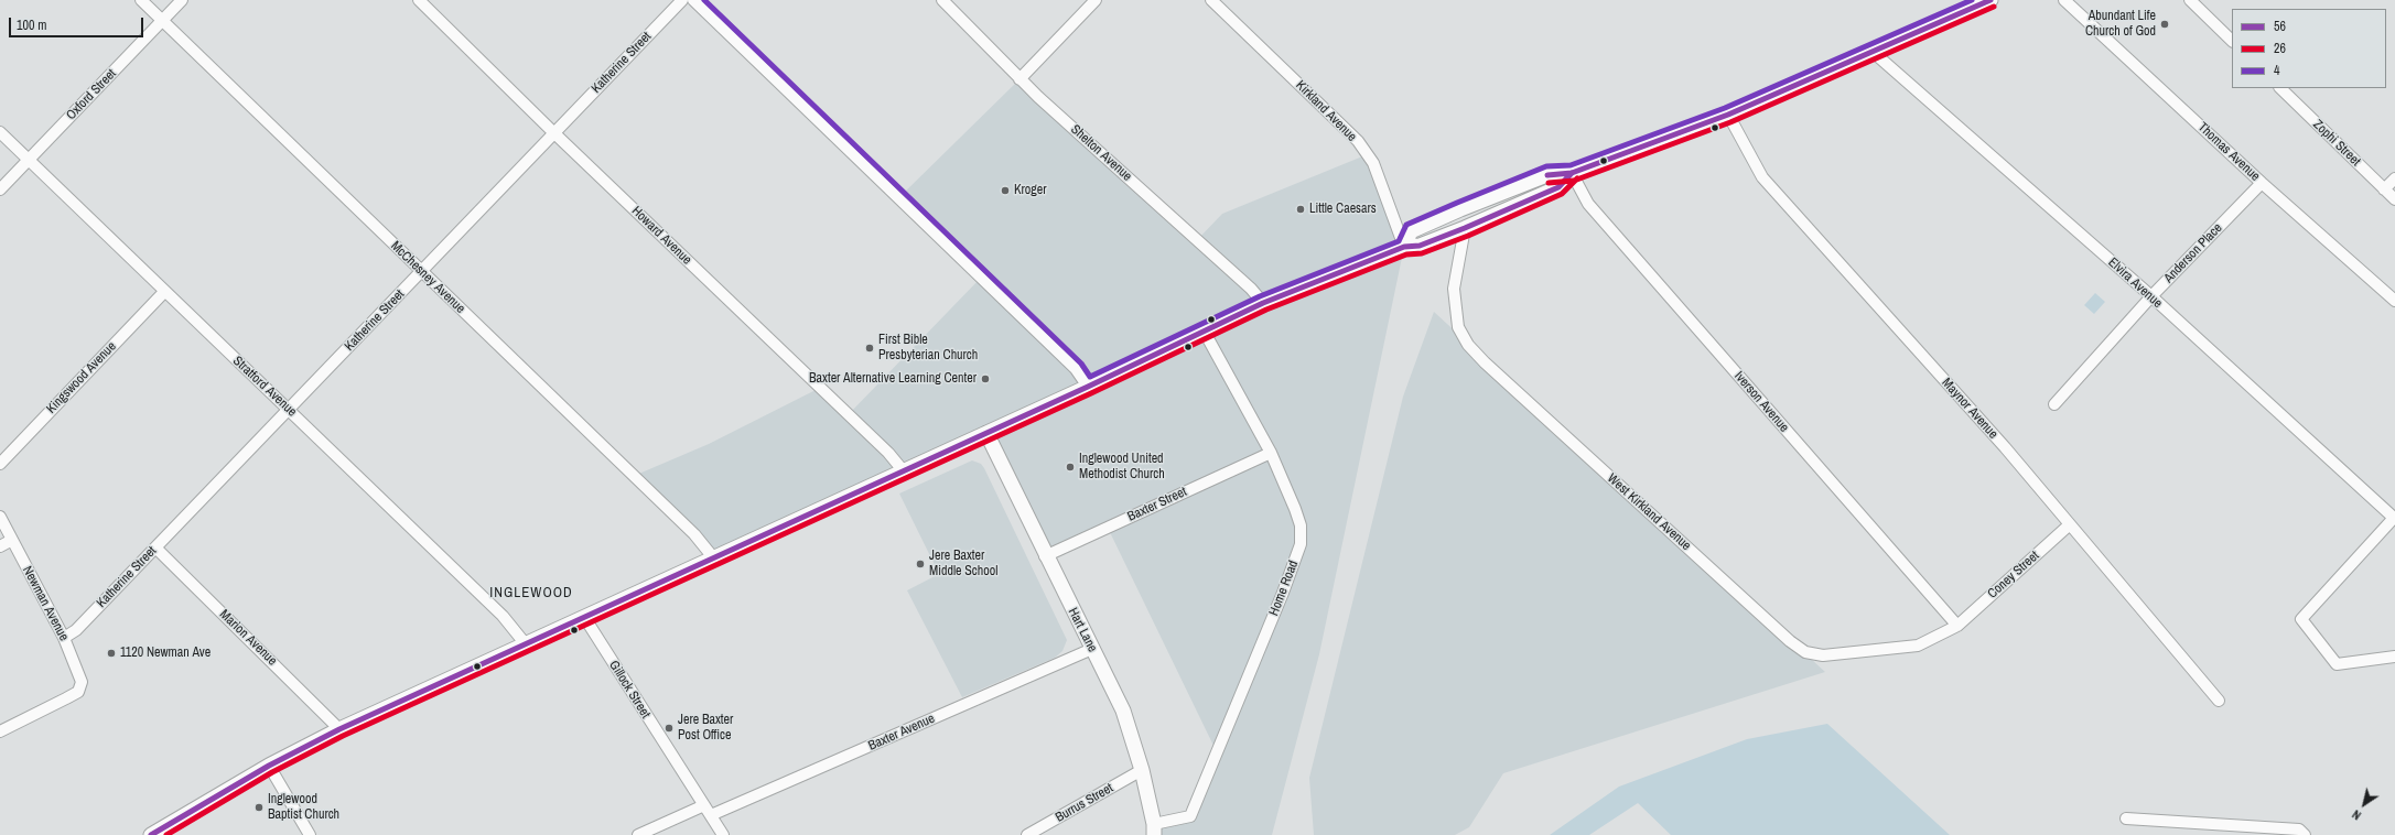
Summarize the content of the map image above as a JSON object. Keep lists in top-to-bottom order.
{
  "streets": {
    "main road": ["Hart Lane"],
    "street": [
      "Katherine Street",
      "Oxford Street",
      "Kirkland Avenue",
      "Zophi Street",
      "Thomas Avenue",
      "Shelton Avenue",
      "Howard Avenue",
      "Anderson Place",
      "McChesney Avenue",
      "Elvira Avenue",
      "Kingswood Avenue",
      "Stratford Avenue",
      "Iverson Avenue",
      "Maynor Avenue",
      "Baxter Street",
      "West Kirkland Avenue",
      "Coney Street",
      "Home Road",
      "Newman Avenue",
      "Marion Avenue",
      "Gillock Street",
      "Baxter Avenue",
      "Burrus Street"
    ]
  },
  "crossings": [
    ["Katherine Street", "Howard Avenue"],
    ["Katherine Street", "McChesney Avenue"],
    ["Katherine Street", "Stratford Avenue"],
    ["Katherine Street", "Newman Avenue"],
    ["Katherine Street", "Marion Avenue"],
    ["Oxford Street", "McChesney Avenue"],
    ["Oxford Street", "Stratford Avenue"],
    ["Thomas Avenue", "Anderson Place"],
    ["Anderson Place", "Elvira Avenue"],
    ["Kingswood Avenue", "Stratford Avenue"],
    ["Iverson Avenue", "West Kirkland Avenue"],
    ["Iverson Avenue", "Coney Street"],
    ["Maynor Avenue", "Coney Street"],
    ["Baxter Street", "Home Road"],
    ["Baxter Street", "Hart Lane"],
    ["West Kirkland Avenue", "Coney Street"],
    ["Home Road", "Hart Lane"],
    ["Hart Lane", "Baxter Avenue"],
    ["Hart Lane", "Burrus Street"],
    ["Gillock Street", "Baxter Avenue"]
  ],
  "districts": ["INGLEWOOD"],
  "places": [
    "Abundant Life Church of God",
    "Kroger",
    "Little Caesars",
    "First Bible Presbyterian Church",
    "Baxter Alternative Learning Center",
    "Inglewood United Methodist Church",
    "Jere Baxter Middle School",
    "1120 Newman Ave",
    "Jere Baxter Post Office",
    "Inglewood Baptist Church"
  ],
  "lines": ["transit line 56", "transit line 4", "transit line 26"],
  "legend": ["56", "26", "4"],
  "scale_bar": "100 m",
  "north": "bottom left"
}
